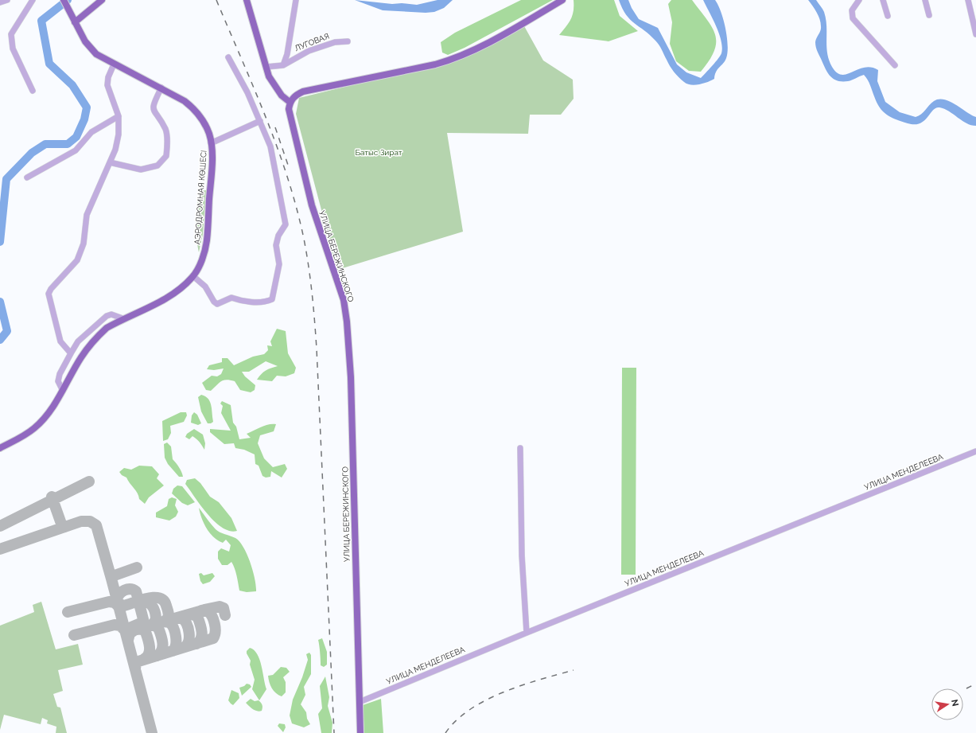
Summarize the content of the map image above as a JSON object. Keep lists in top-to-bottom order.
{
  "streets": {
    "main road": ["АЭРОДРОМНАЯ КӨШЕСІ", "УЛИЦА БЕРЕЖИНСКОГО"],
    "street": ["ЛУГОВАЯ", "УЛИЦА МЕНДЕЛЕЕВА"]
  },
  "crossings": [
    ["УЛИЦА БЕРЕЖИНСКОГО", "УЛИЦА МЕНДЕЛЕЕВА"]
  ],
  "parks": ["Батыс Зират"],
  "north": "right"
}
